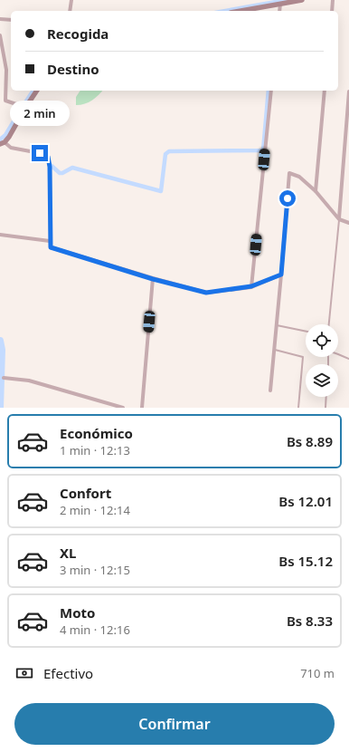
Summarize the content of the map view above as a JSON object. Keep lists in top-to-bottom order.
{
  "page": {
    "banner": ["Recogida", "Destino"],
    "bubble": "2 min",
    "list": [
      {
        "name": "Económico",
        "note": "1 min · 12:13",
        "value": "Bs 8.89"
      },
      {
        "name": "Confort",
        "note": "2 min · 12:14",
        "value": "Bs 12.01"
      },
      {
        "name": "XL",
        "note": "3 min · 12:15",
        "value": "Bs 15.12"
      },
      {
        "name": "Moto",
        "note": "4 min · 12:16",
        "value": "Bs 8.33"
      }
    ],
    "pay": ["Efectivo", "710 m"],
    "buttons": "Confirmar"
  }
}
